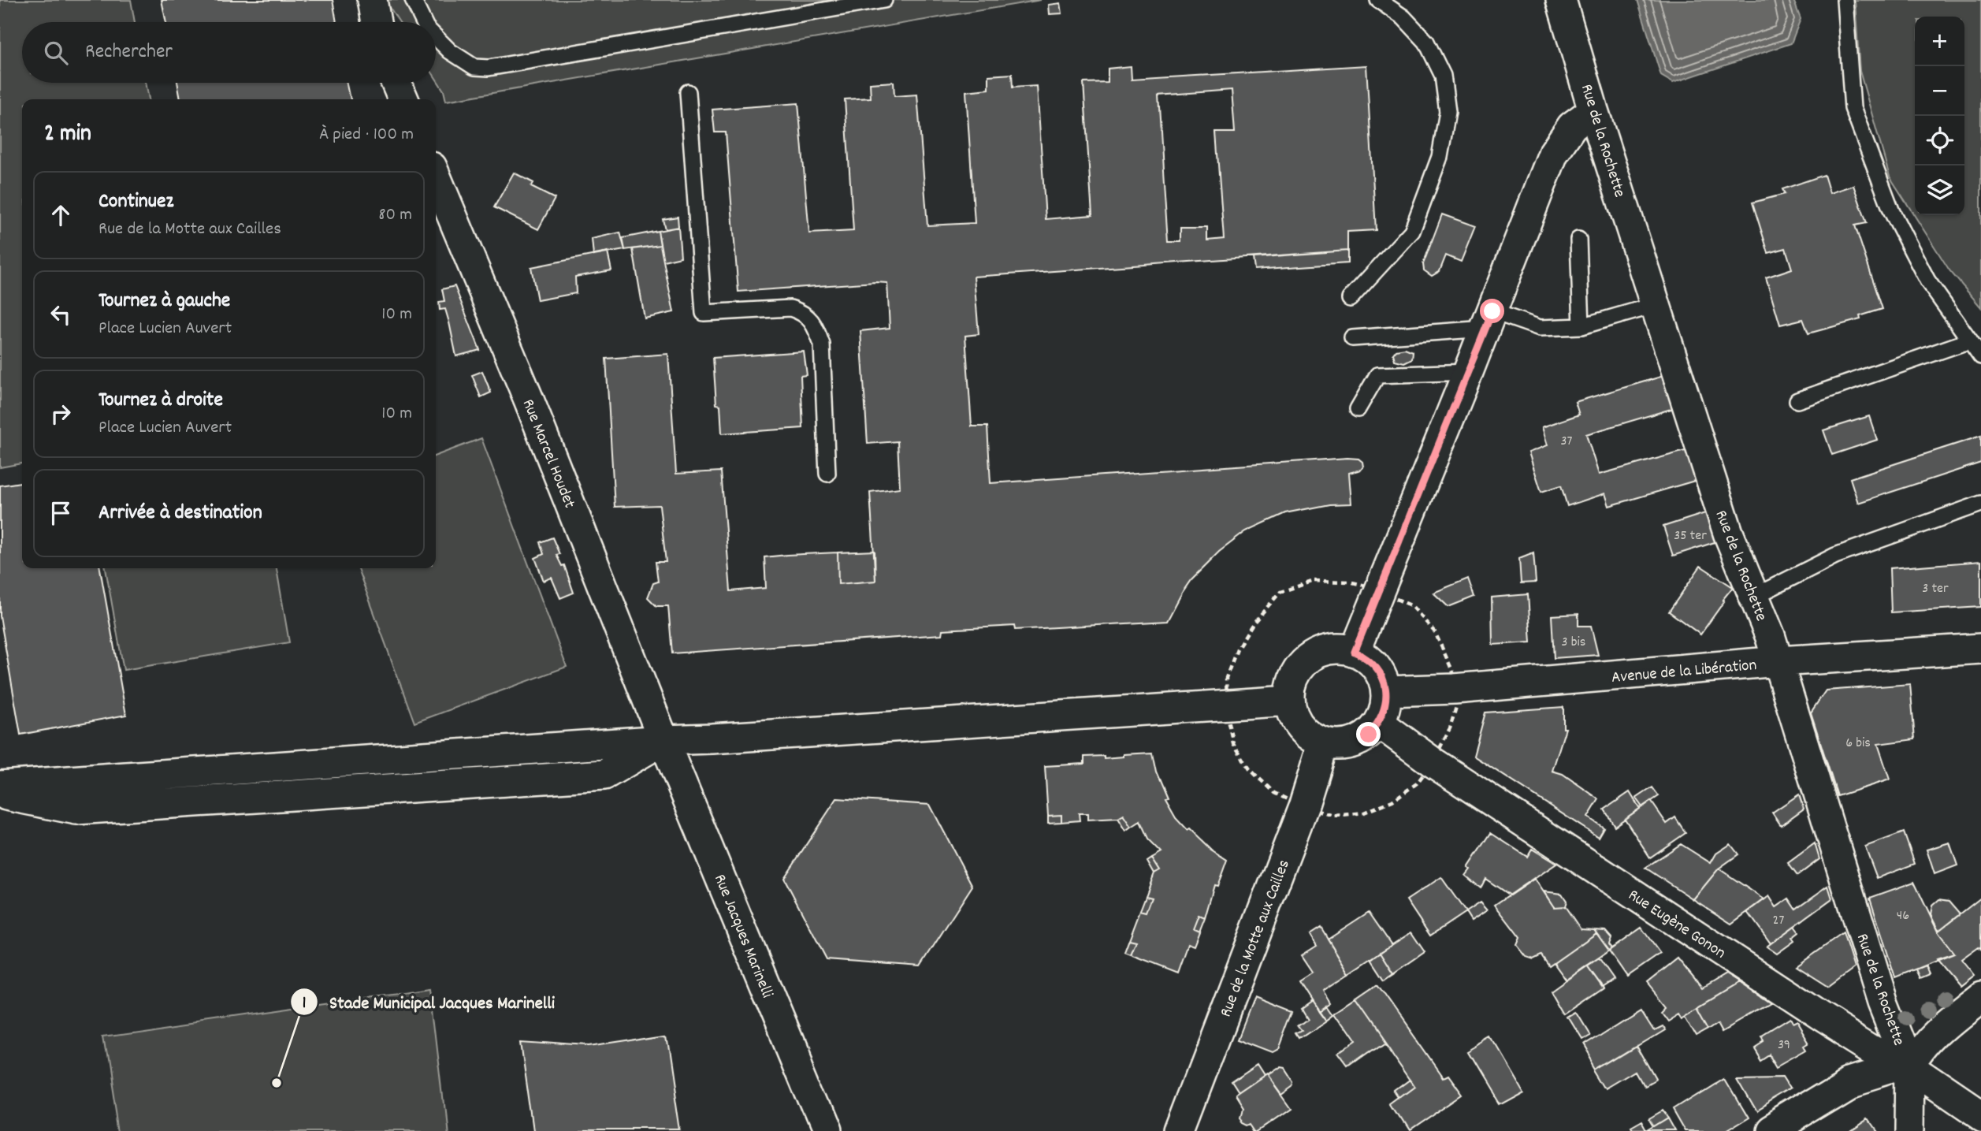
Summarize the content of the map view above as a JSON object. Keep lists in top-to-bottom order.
{
  "streets": {
    "street": [
      "Rue de la Rochette",
      "Rue Marcel Houdet",
      "Avenue de la Libération",
      "Rue Eugène Gonon",
      "Rue Jacques Marinelli",
      "Rue de la Motte aux Cailles"
    ]
  },
  "crossings": [
    ["Rue de la Rochette", "Avenue de la Libération"],
    ["Rue de la Rochette", "Rue Eugène Gonon"],
    ["Rue Marcel Houdet", "Rue Jacques Marinelli"],
    ["Avenue de la Libération", "Rue Eugène Gonon"],
    ["Avenue de la Libération", "Rue de la Motte aux Cailles"],
    ["Rue Eugène Gonon", "Rue de la Motte aux Cailles"]
  ],
  "places": ["Stade Municipal Jacques Marinelli"],
  "house_numbers": [
    "37",
    "35 ter",
    "3 ter",
    "3 bis",
    "6 bis",
    "46",
    "27",
    "39"
  ],
  "page": {
    "map_buttons": ["+", "−"],
    "search": "Rechercher",
    "heading": ["2 min", "À pied · 100 m"],
    "list": [
      ["Continuez", "Rue de la Motte aux Cailles", "80 m"],
      ["Tournez à gauche", "Place Lucien Auvert", "10 m"],
      ["Tournez à droite", "Place Lucien Auvert", "10 m"],
      "Arrivée à destination"
    ]
  }
}
